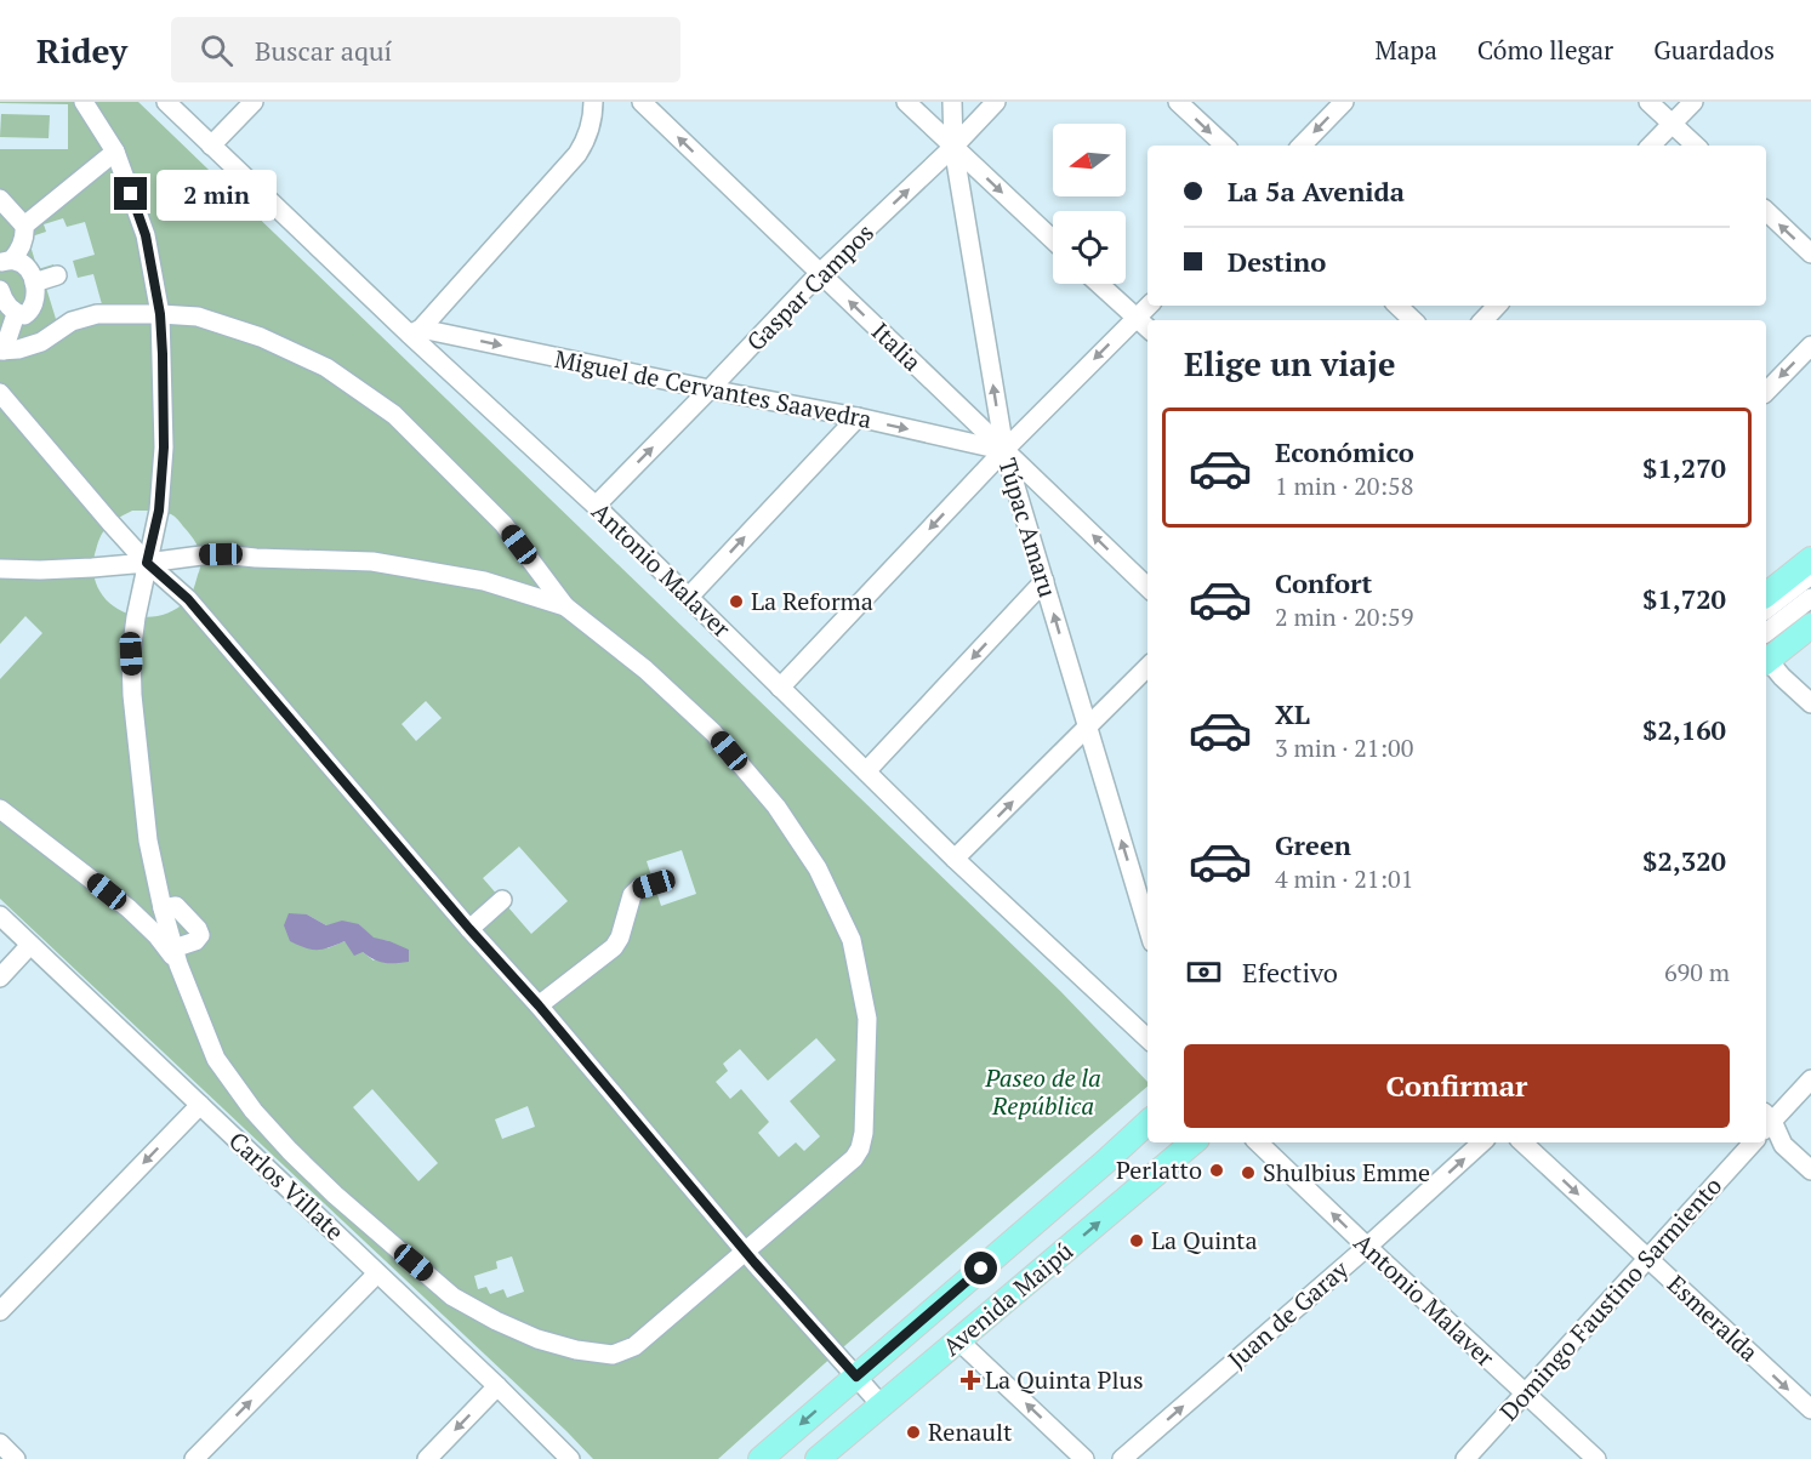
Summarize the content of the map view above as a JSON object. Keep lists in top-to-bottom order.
{
  "streets": {
    "main road": ["Avenida Maipú"],
    "street": [
      "Gaspar Campos",
      "Italia",
      "Miguel de Cervantes Saavedra",
      "Túpac Amaru",
      "Antonio Malaver",
      "Carlos Villate",
      "Domingo Faustino Sarmiento",
      "Juan de Garay",
      "Esmeralda"
    ]
  },
  "crossings": [
    ["Gaspar Campos", "Italia"],
    ["Gaspar Campos", "Miguel de Cervantes Saavedra"],
    ["Gaspar Campos", "Túpac Amaru"],
    ["Gaspar Campos", "Antonio Malaver"],
    ["Italia", "Miguel de Cervantes Saavedra"],
    ["Italia", "Túpac Amaru"],
    ["Miguel de Cervantes Saavedra", "Túpac Amaru"],
    ["Miguel de Cervantes Saavedra", "Antonio Malaver"],
    ["Antonio Malaver", "Domingo Faustino Sarmiento"],
    ["Antonio Malaver", "Juan de Garay"],
    ["Domingo Faustino Sarmiento", "Esmeralda"]
  ],
  "one_way": [
    "Italia",
    "Miguel de Cervantes Saavedra",
    "Túpac Amaru",
    "Juan de Garay",
    "Esmeralda"
  ],
  "parks": ["Paseo de la República"],
  "places": {
    "other": [
      "La Reforma",
      "Perlatto",
      "Shulbius Emme",
      "La Quinta",
      "Renault"
    ],
    "health": ["La Quinta Plus"]
  },
  "north": "left",
  "page": {
    "header": "Ridey",
    "search": "Buscar aquí",
    "nav": ["Mapa", "Cómo llegar", "Guardados"],
    "banner": ["La 5a Avenida", "Destino"],
    "bubble": "2 min",
    "heading": "Elige un viaje",
    "list": [
      {
        "name": "Económico",
        "note": "1 min · 20:58",
        "value": "$1,270"
      },
      {
        "name": "Confort",
        "note": "2 min · 20:59",
        "value": "$1,720"
      },
      {
        "name": "XL",
        "note": "3 min · 21:00",
        "value": "$2,160"
      },
      {
        "name": "Green",
        "note": "4 min · 21:01",
        "value": "$2,320"
      }
    ],
    "pay": ["Efectivo", "690 m"],
    "buttons": "Confirmar"
  }
}
